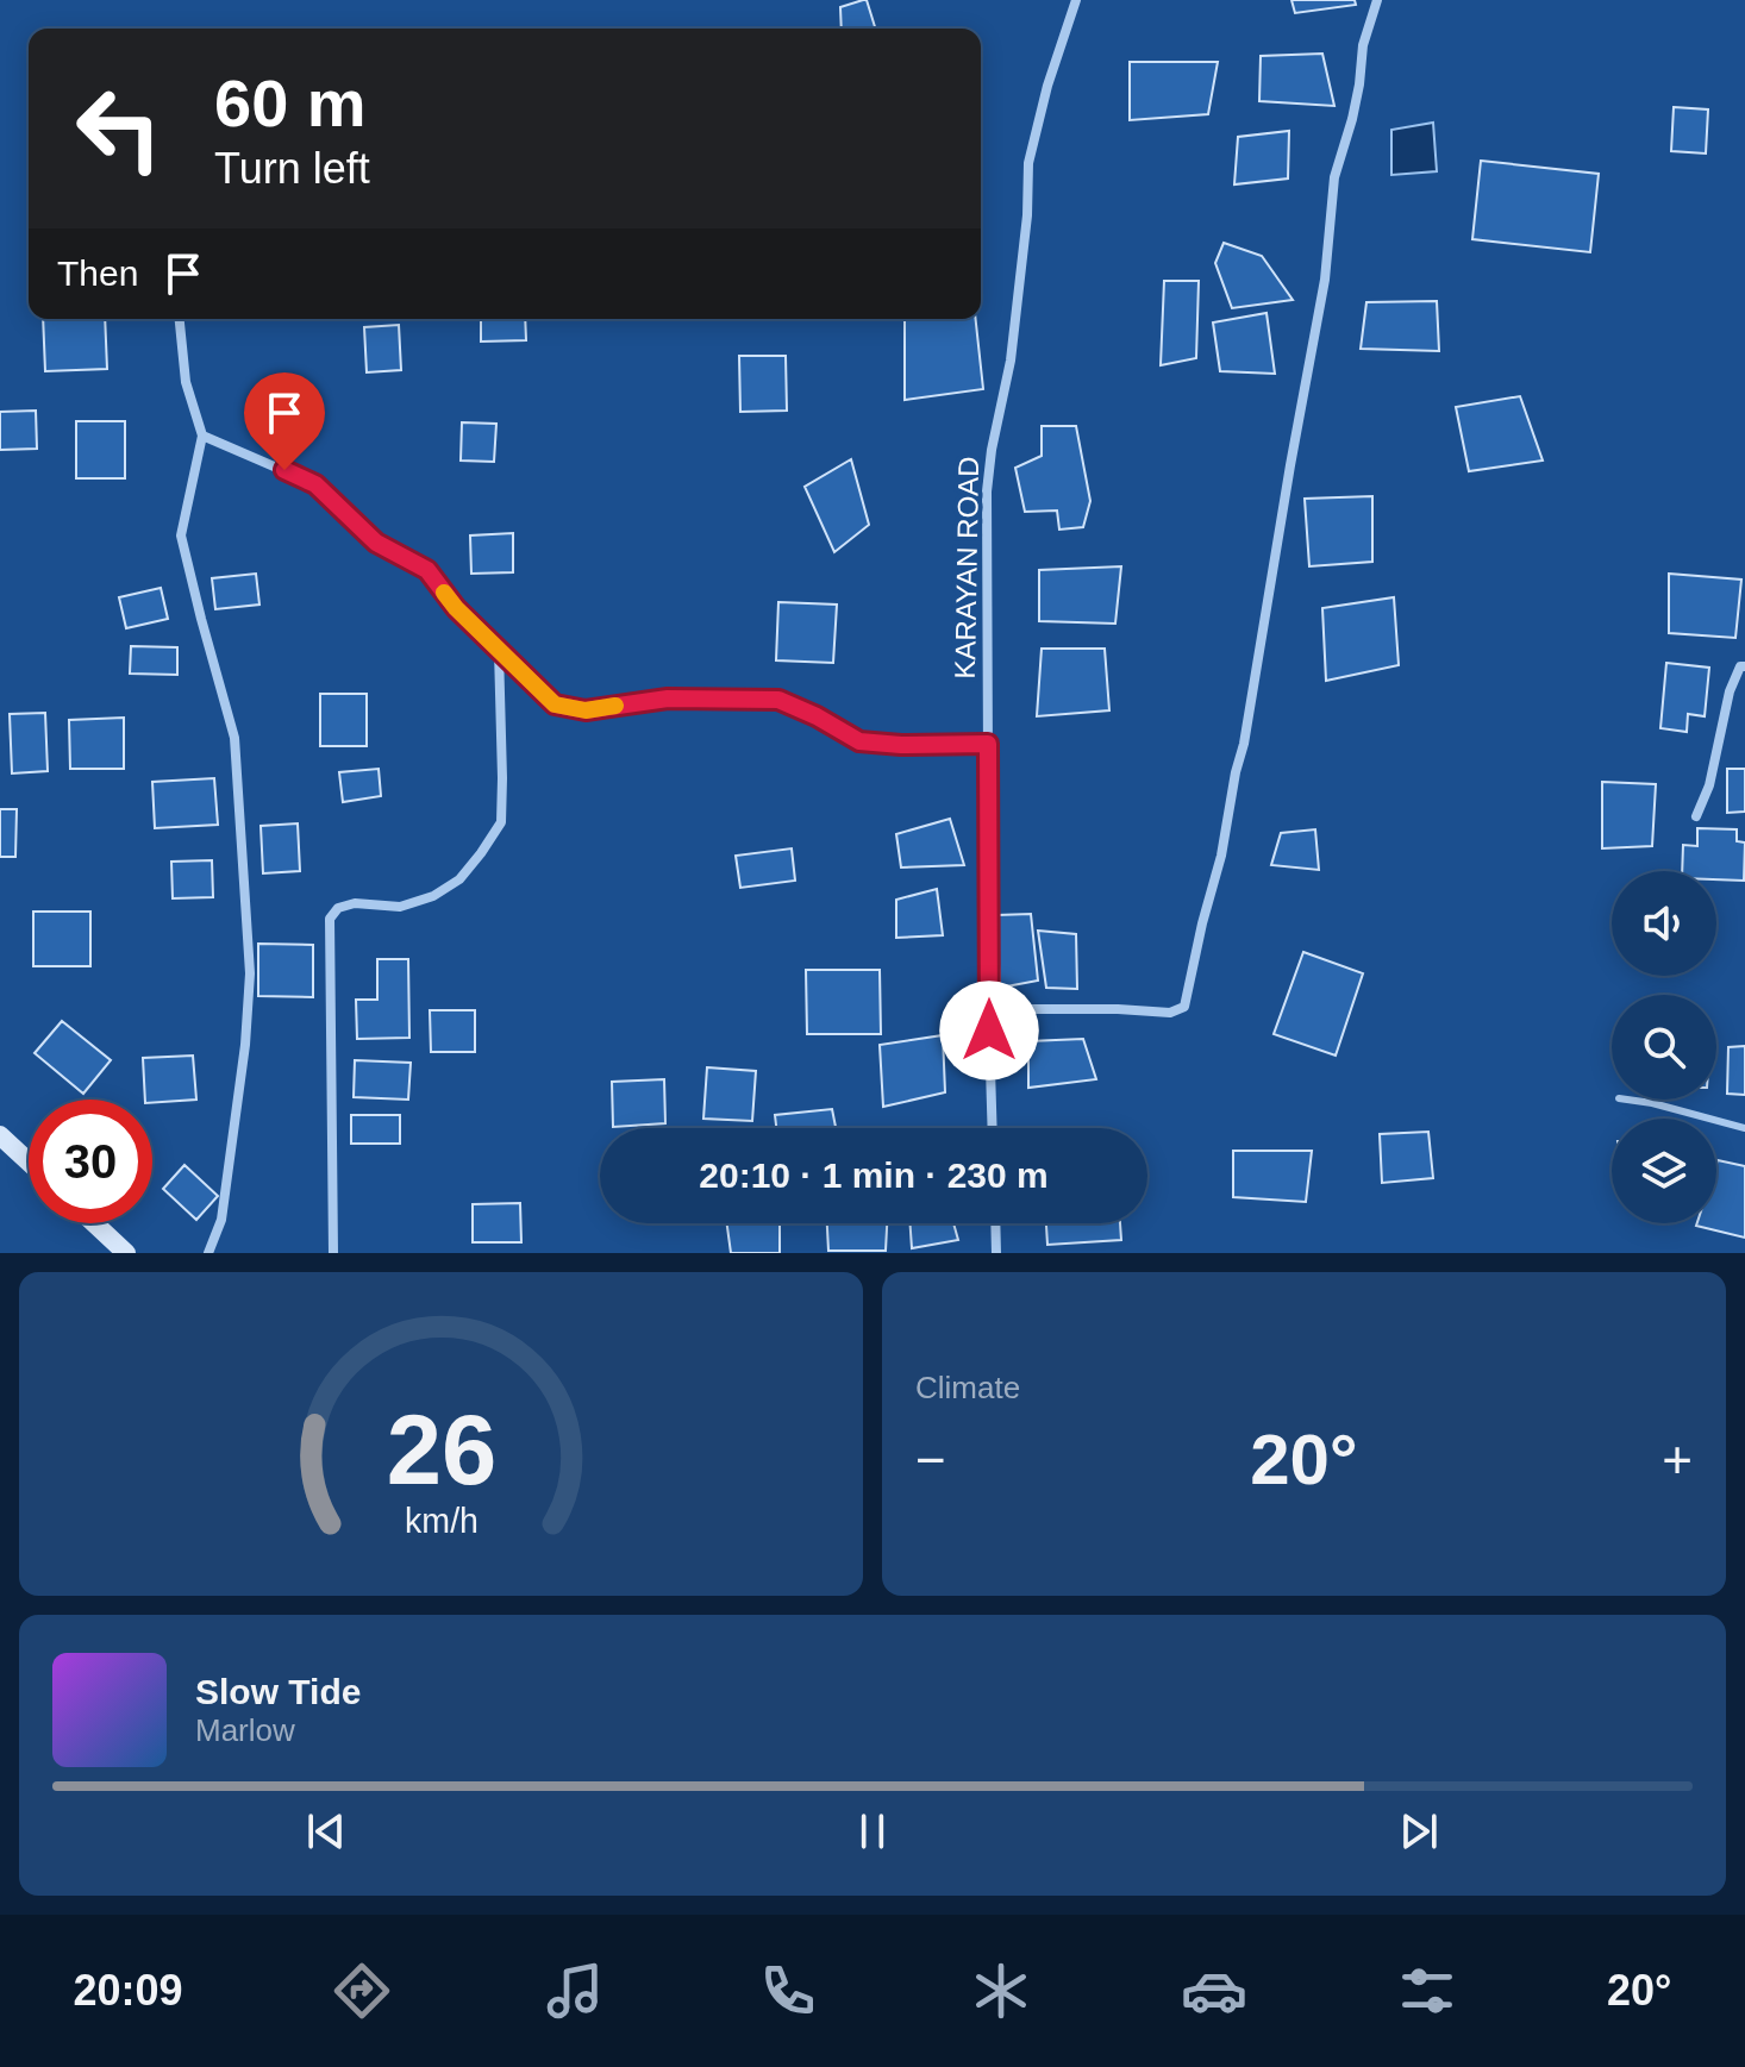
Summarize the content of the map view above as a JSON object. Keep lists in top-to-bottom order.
{
  "streets": {
    "street": ["KARAYAN ROAD"]
  },
  "page": {
    "turn": ["60 m", "Turn left"],
    "then": "Then",
    "limit": "30",
    "trip": "20:10 · 1 min · 230 m",
    "tile": "Climate",
    "heat": ["−", "20°", "+"],
    "song": ["Slow Tide", "Marlow"],
    "tabs": ["20:09", "20°"],
    "gauge": ["26", "km/h"]
  }
}
